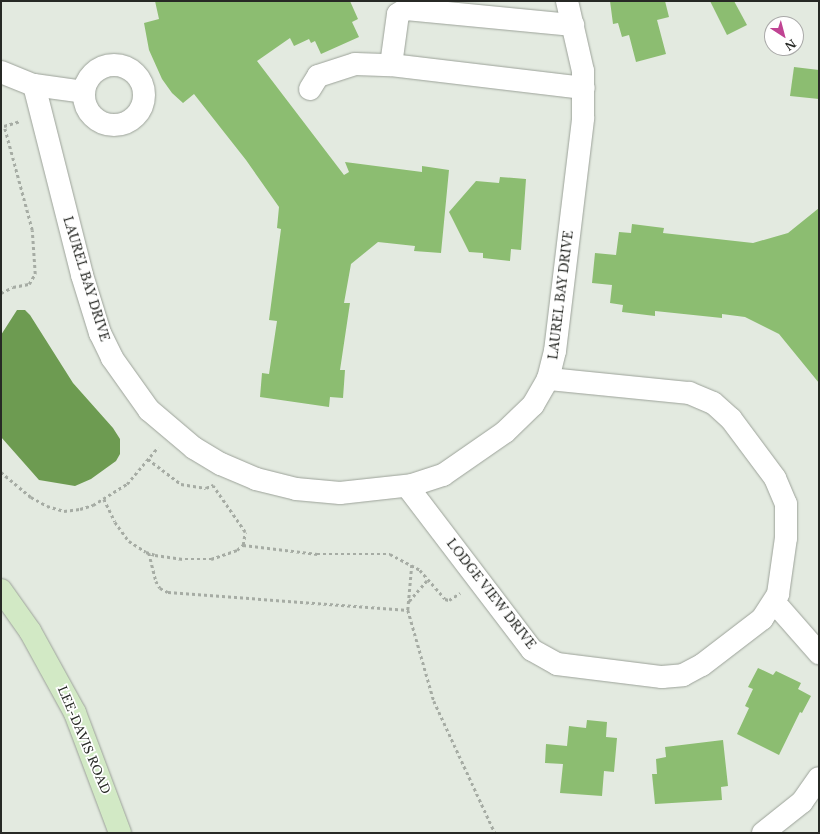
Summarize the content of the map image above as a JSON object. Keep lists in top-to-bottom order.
{
  "streets": {
    "main road": ["LEE-DAVIS ROAD"],
    "street": ["LAUREL BAY DRIVE", "LODGE VIEW DRIVE"]
  },
  "crossings": [
    ["LAUREL BAY DRIVE", "LODGE VIEW DRIVE"]
  ],
  "north": "bottom right"
}
